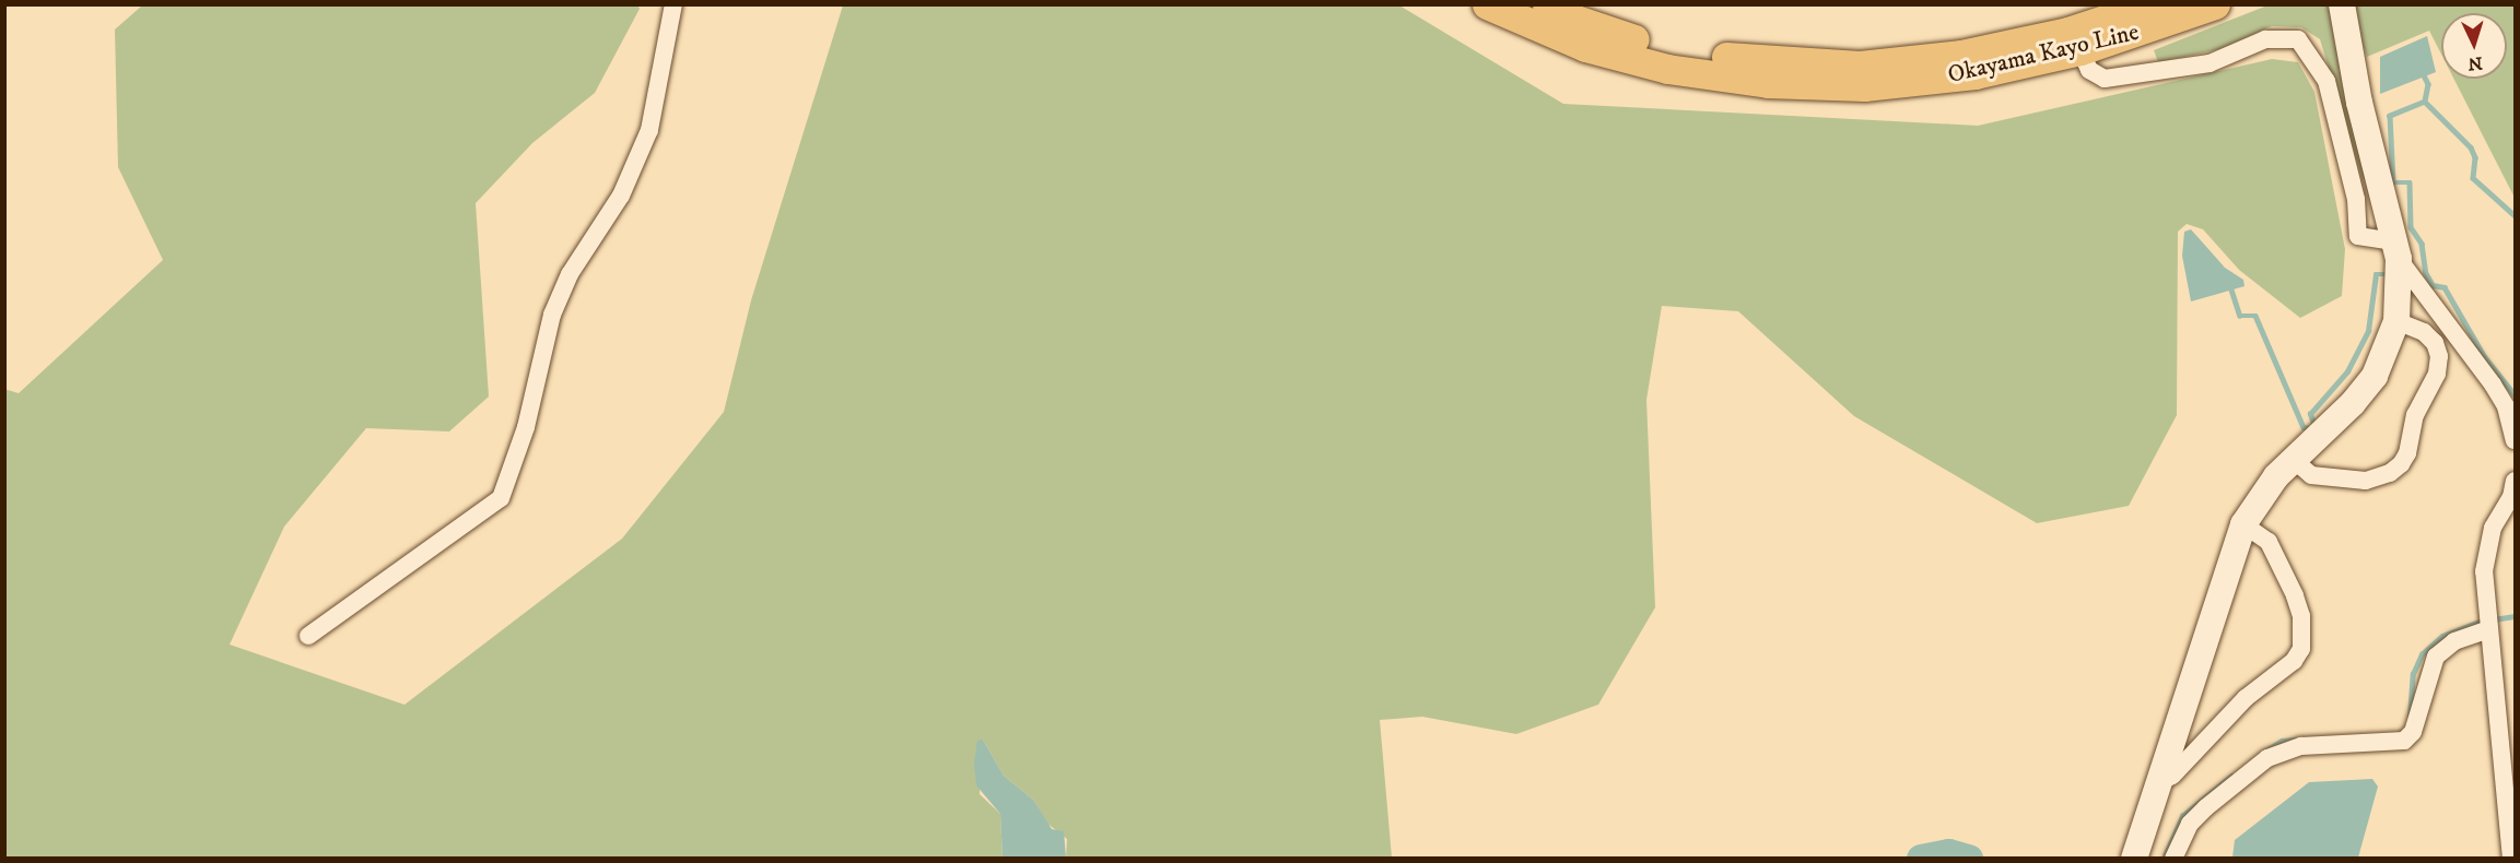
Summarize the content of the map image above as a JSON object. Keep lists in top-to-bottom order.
{
  "streets": {
    "main road": ["Okayama Kayo Line"]
  },
  "north": "bottom"
}
